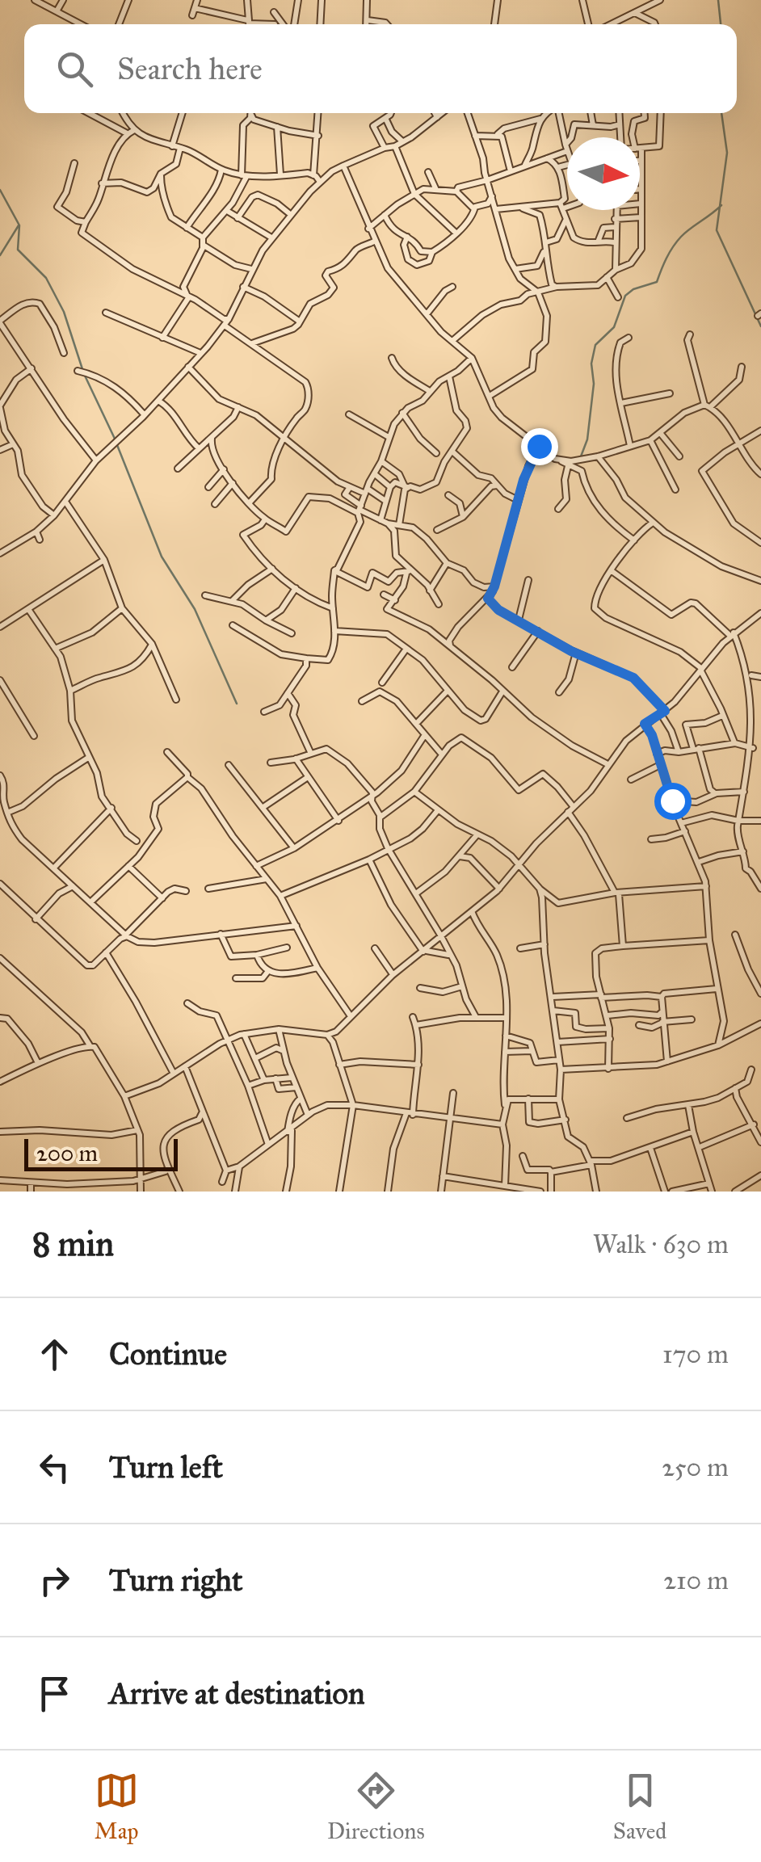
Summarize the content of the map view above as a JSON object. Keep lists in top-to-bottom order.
{
  "scale_bar": "200 m",
  "north": "right",
  "page": {
    "search": "Search here",
    "scale": "200 m",
    "heading": ["8 min", "Walk · 630 m"],
    "list": [
      ["Continue", "170 m"],
      ["Turn left", "250 m"],
      ["Turn right", "210 m"],
      "Arrive at destination"
    ],
    "nav": ["Map", "Directions", "Saved"]
  }
}
